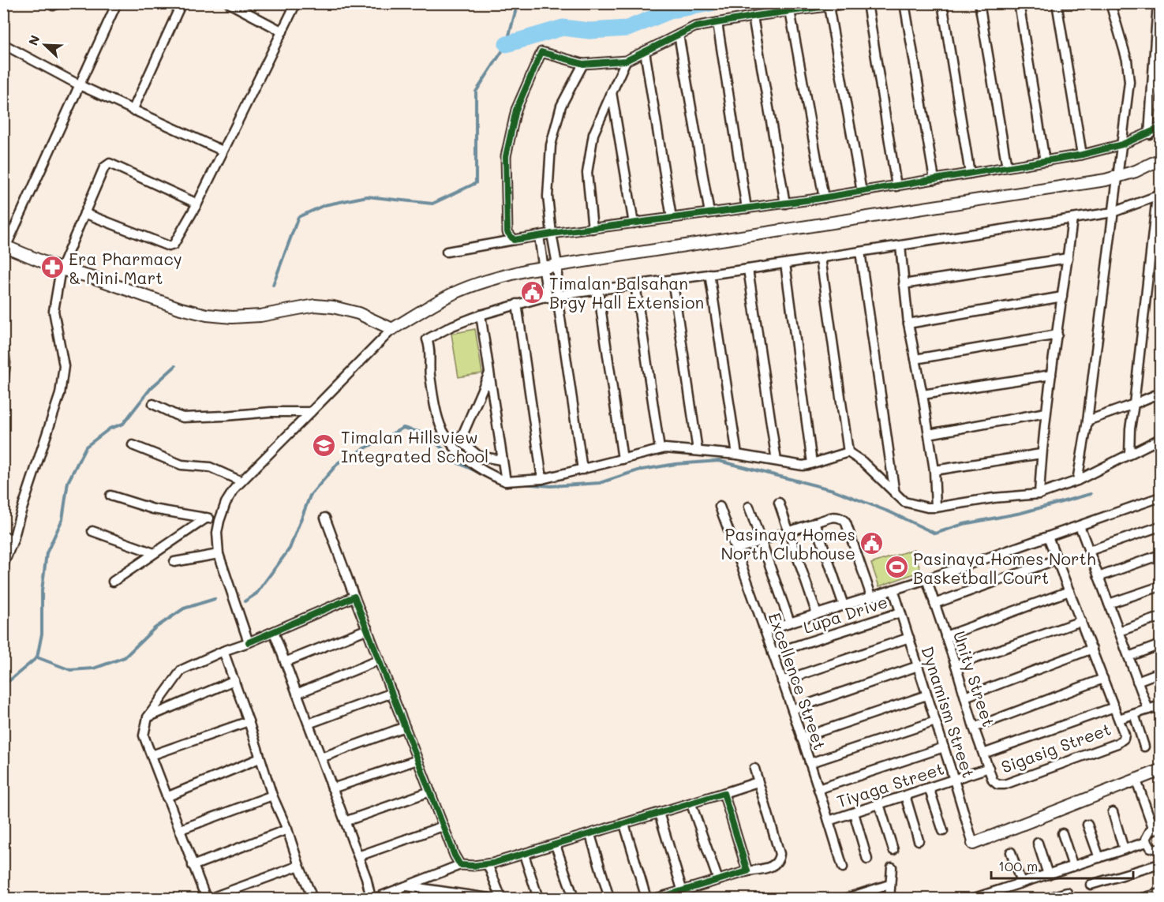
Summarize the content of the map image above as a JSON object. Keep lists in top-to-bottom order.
{
  "streets": {
    "street": [
      "Lupa Drive",
      "Unity Street",
      "Excellence Street",
      "Dynamism Street",
      "Sigasig Street",
      "Tiyaga Street"
    ]
  },
  "crossings": [
    ["Lupa Drive", "Excellence Street"],
    ["Lupa Drive", "Dynamism Street"],
    ["Unity Street", "Sigasig Street"],
    ["Unity Street", "Tiyaga Street"],
    ["Excellence Street", "Tiyaga Street"],
    ["Dynamism Street", "Tiyaga Street"]
  ],
  "places": {
    "pharmacy": ["Era Pharmacy & Mini Mart"],
    "public building": ["Timalan Balsahan Brgy Hall Extension", "Pasinaya Homes North Clubhouse"],
    "school or university": ["Timalan Hillsview Integrated School"],
    "sports": ["Pasinaya Homes North Basketball Court"]
  },
  "scale_bar": "100 m",
  "north": "top left"
}
